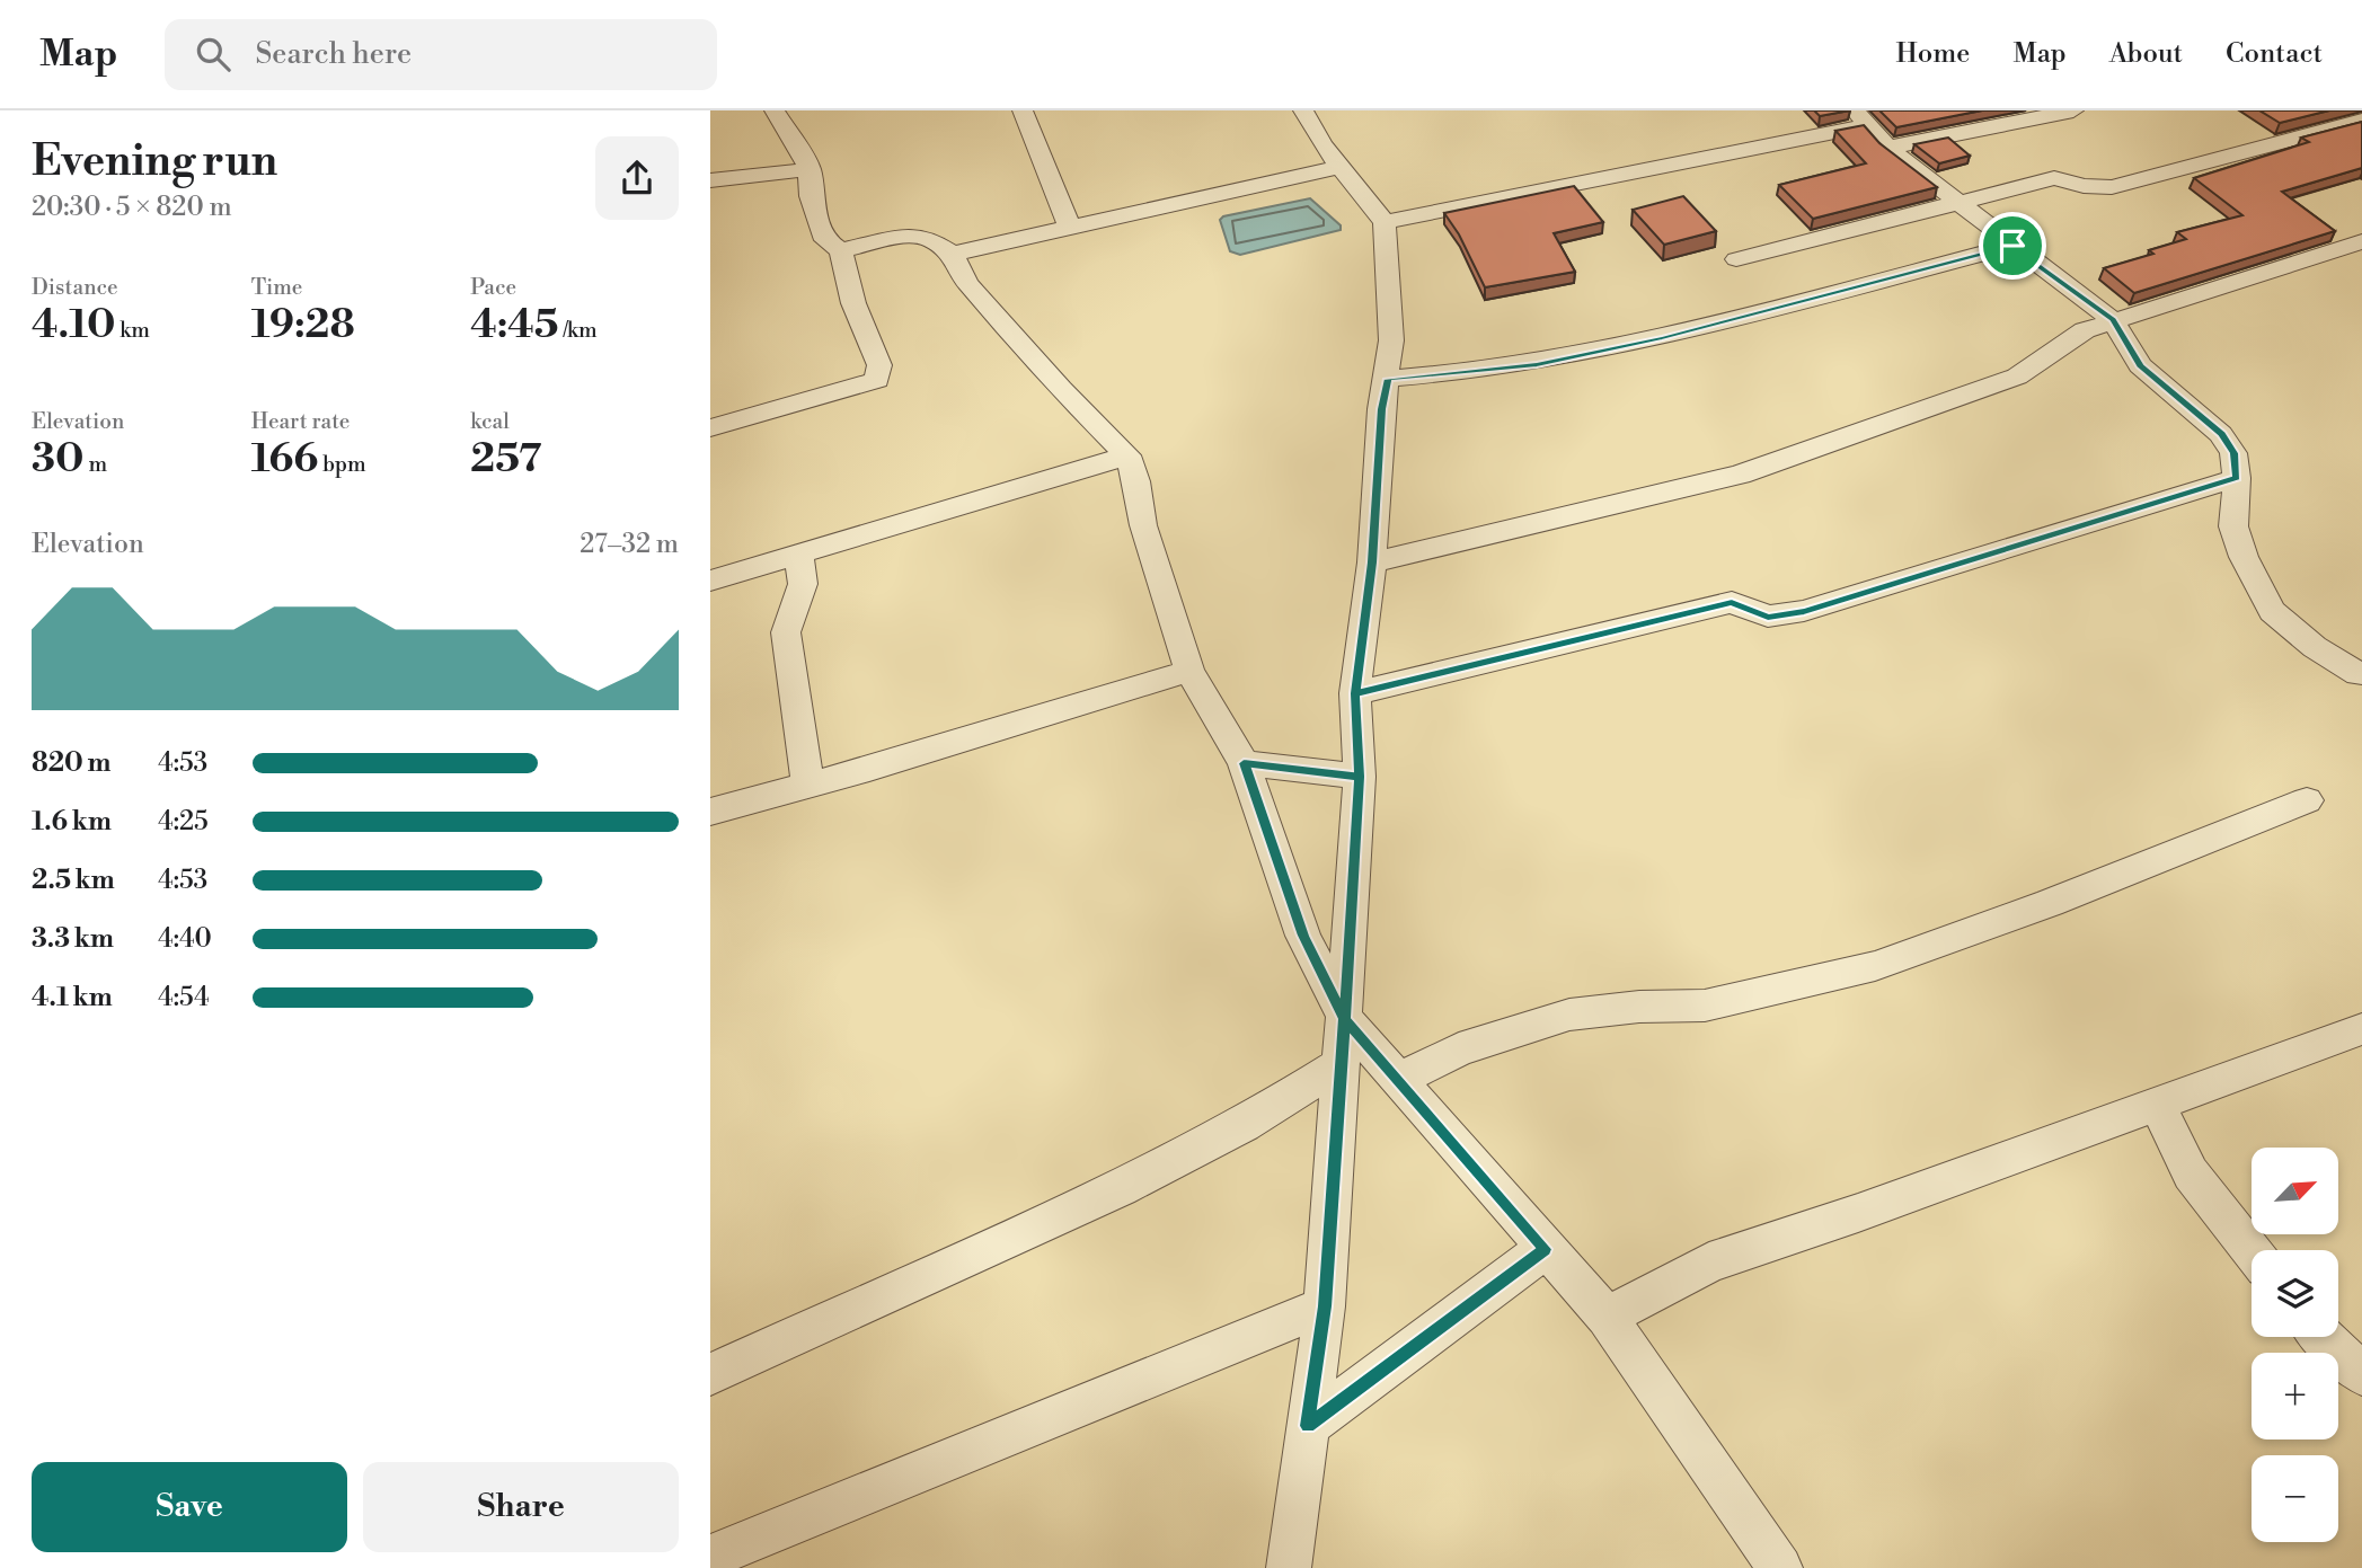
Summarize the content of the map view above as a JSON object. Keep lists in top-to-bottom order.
{
  "north": "top right",
  "page": {
    "header": "Map",
    "search": "Search here",
    "nav": [
      "Home",
      "Map",
      "About",
      "Contact"
    ],
    "heading": ["Evening run", "20:30 · 5 × 820 m"],
    "stats": [
      ["Distance", "4.10 km"],
      ["Time", "19:28"],
      ["Pace", "4:45 /km"],
      ["Elevation", "30 m"],
      ["Heart rate", "166 bpm"],
      ["kcal", "257"]
    ],
    "chart": ["Elevation", "27–32 m"],
    "list": [
      {
        "name": "820 m",
        "note": "4:53"
      },
      {
        "name": "1.6 km",
        "note": "4:25"
      },
      {
        "name": "2.5 km",
        "note": "4:53"
      },
      {
        "name": "3.3 km",
        "note": "4:40"
      },
      {
        "name": "4.1 km",
        "note": "4:54"
      }
    ],
    "map_buttons": ["+", "−"],
    "buttons": ["Save", "Share"]
  }
}
